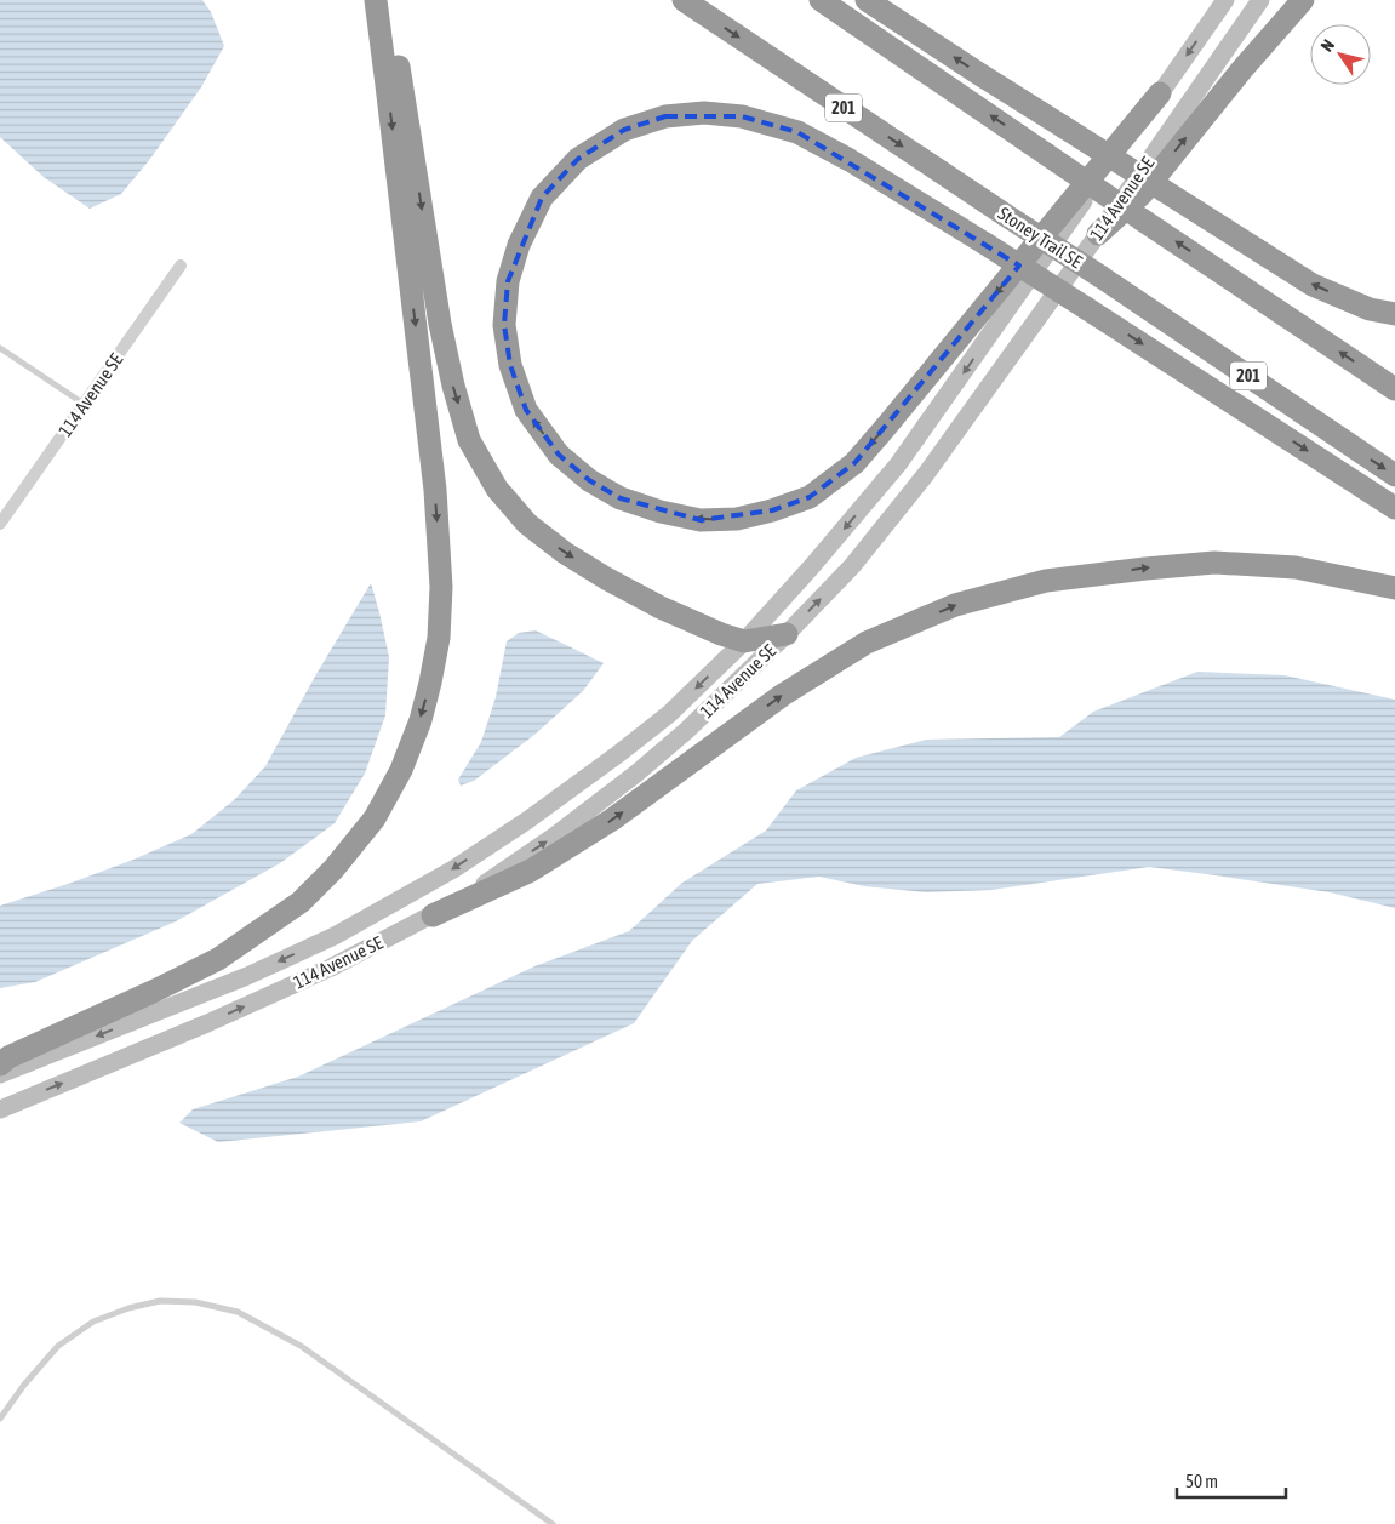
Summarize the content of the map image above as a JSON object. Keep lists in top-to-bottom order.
{
  "streets": {
    "highway": ["201", "Stoney Trail SE"],
    "main road": ["114 Avenue SE"]
  },
  "scale_bar": "50 m",
  "north": "top left"
}
